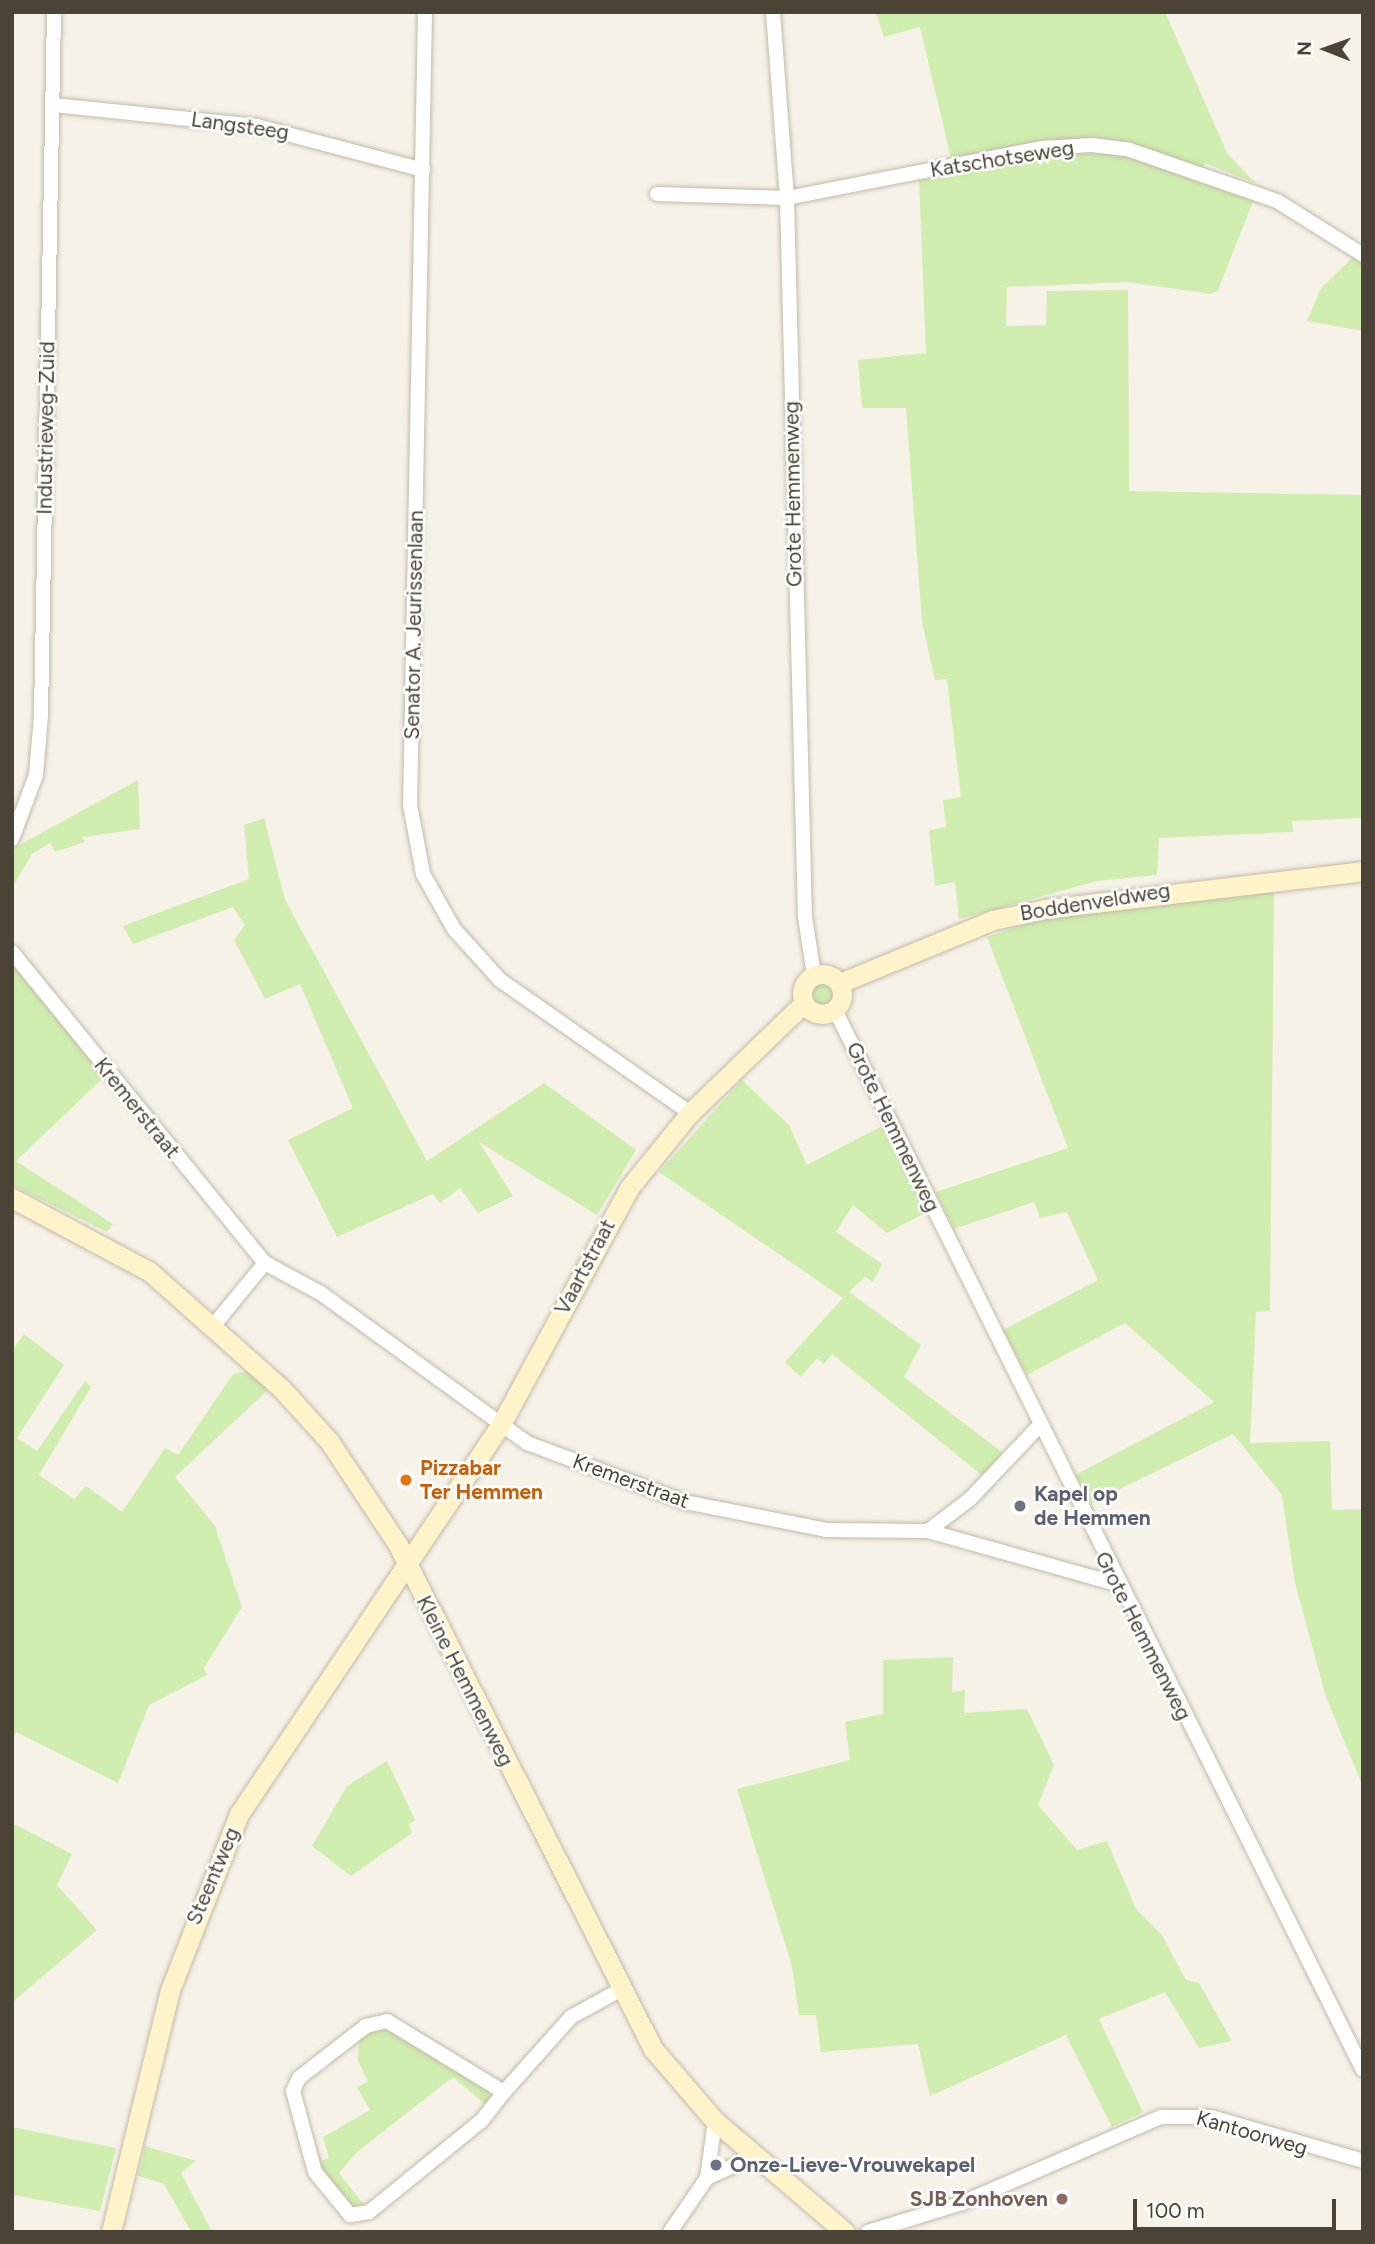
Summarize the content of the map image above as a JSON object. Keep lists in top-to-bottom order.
{
  "streets": {
    "street": [
      "Langsteeg",
      "Katschotseweg",
      "Industrieweg-Zuid",
      "Grote Hemmenweg",
      "Senator A. Jeurissenlaan",
      "Boddenveldweg",
      "Kremerstraat",
      "Vaartstraat",
      "Kleine Hemmenweg",
      "Steentweg",
      "Kantoorweg"
    ]
  },
  "crossings": [
    ["Langsteeg", "Industrieweg-Zuid"],
    ["Langsteeg", "Senator A. Jeurissenlaan"],
    ["Katschotseweg", "Grote Hemmenweg"],
    ["Grote Hemmenweg", "Boddenveldweg"],
    ["Grote Hemmenweg", "Kremerstraat"],
    ["Grote Hemmenweg", "Vaartstraat"],
    ["Senator A. Jeurissenlaan", "Vaartstraat"],
    ["Boddenveldweg", "Vaartstraat"],
    ["Kremerstraat", "Vaartstraat"],
    ["Vaartstraat", "Kleine Hemmenweg"],
    ["Vaartstraat", "Steentweg"],
    ["Kleine Hemmenweg", "Steentweg"]
  ],
  "places": [
    "Pizzabar Ter Hemmen",
    "Kapel op de Hemmen",
    "Onze-Lieve-Vrouwekapel",
    "SJB Zonhoven"
  ],
  "scale_bar": "100 m",
  "north": "left"
}
